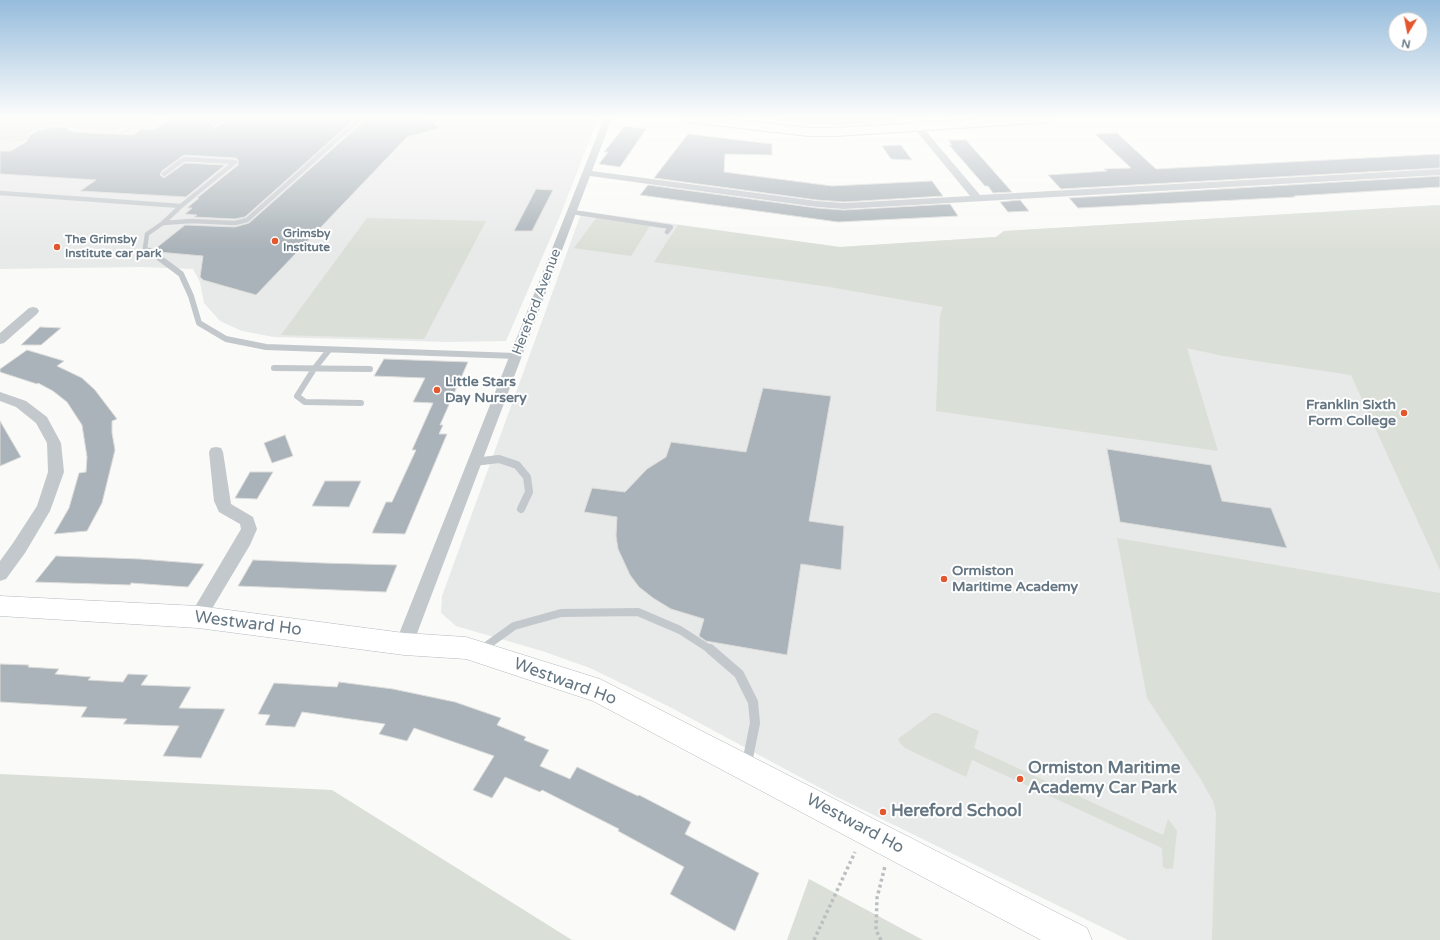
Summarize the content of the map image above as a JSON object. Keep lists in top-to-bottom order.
{
  "streets": {
    "street": ["Hereford Avenue", "Westward Ho"]
  },
  "crossings": [
    ["Hereford Avenue", "Westward Ho"]
  ],
  "places": [
    "Grimsby Institute",
    "The Grimsby Institute car park",
    "Little Stars Day Nursery",
    "Franklin Sixth Form College",
    "Ormiston Maritime Academy",
    "Ormiston Maritime Academy Car Park",
    "Hereford School"
  ],
  "north": "bottom"
}
